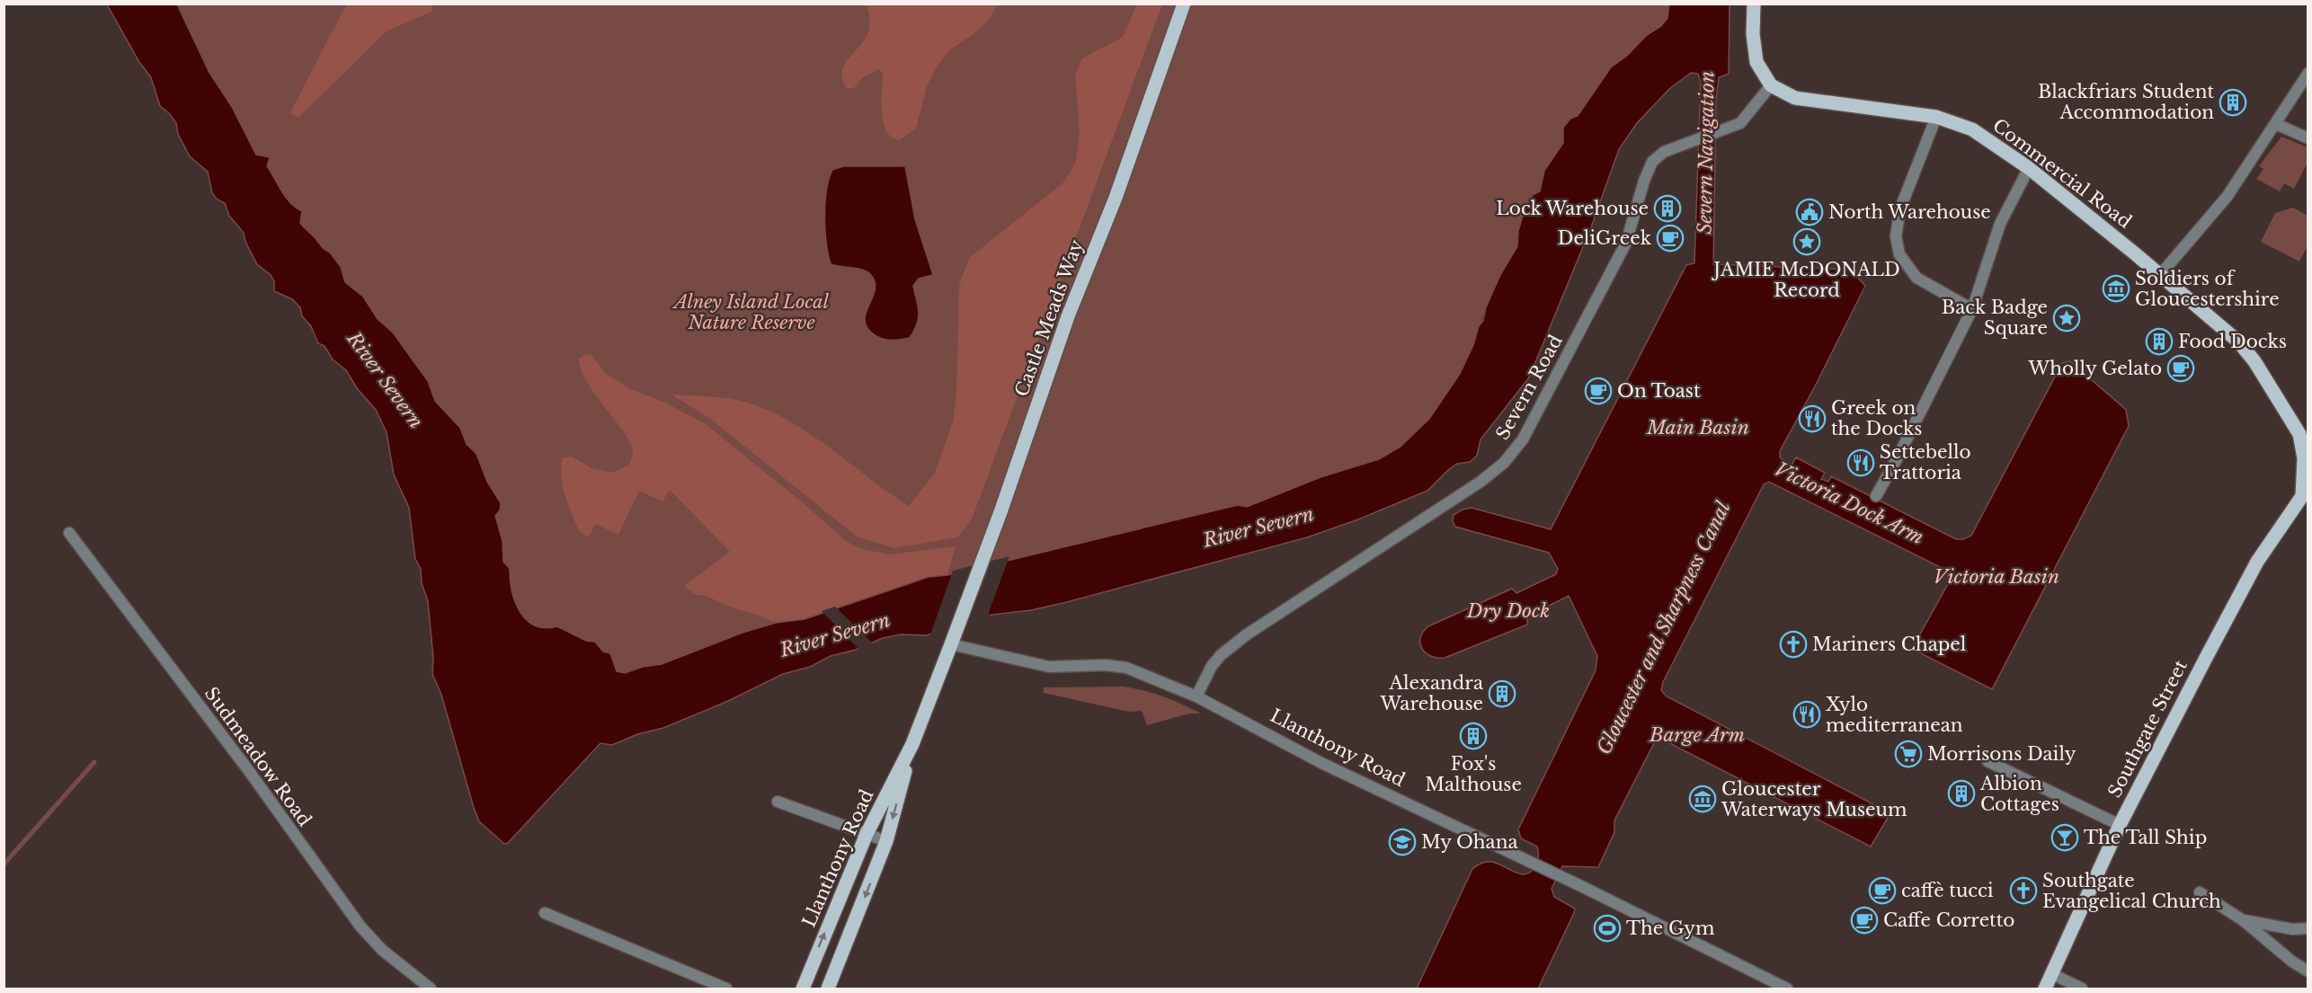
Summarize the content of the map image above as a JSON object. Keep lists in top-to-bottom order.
{
  "streets": {
    "main road": [
      "Commercial Road",
      "Castle Meads Way",
      "Southgate Street",
      "Llanthony Road"
    ],
    "street": ["Severn Road", "Sudmeadow Road"]
  },
  "crossings": [
    ["Commercial Road", "Severn Road"],
    ["Commercial Road", "Southgate Street"],
    ["Castle Meads Way", "Llanthony Road"],
    ["Severn Road", "Llanthony Road"]
  ],
  "water": [
    "Severn Navigation",
    "River Severn",
    "Main Basin",
    "Victoria Dock Arm",
    "Victoria Basin",
    "Dry Dock",
    "Gloucester and Sharpness Canal",
    "Barge Arm"
  ],
  "parks": ["Alney Island Local Nature Reserve"],
  "places": {
    "building": [
      "Blackfriars Student Accommodation",
      "Lock Warehouse",
      "Food Docks",
      "Alexandra Warehouse",
      "Fox's Malthouse",
      "Albion Cottages"
    ],
    "public building": ["North Warehouse"],
    "cafe": [
      "DeliGreek",
      "Wholly Gelato",
      "On Toast",
      "caffè tucci",
      "Caffe Corretto"
    ],
    "place": ["JAMIE McDONALD Record", "Back Badge Square"],
    "museum": ["Soldiers of Gloucestershire", "Gloucester Waterways Museum"],
    "restaurant": ["Greek on the Docks", "Settebello Trattoria", "Xylo mediterranean"],
    "church": ["Mariners Chapel", "Southgate Evangelical Church"],
    "supermarket": ["Morrisons Daily"],
    "bar": ["The Tall Ship"],
    "school or university": ["My Ohana"],
    "sports": ["The Gym"]
  }
}
